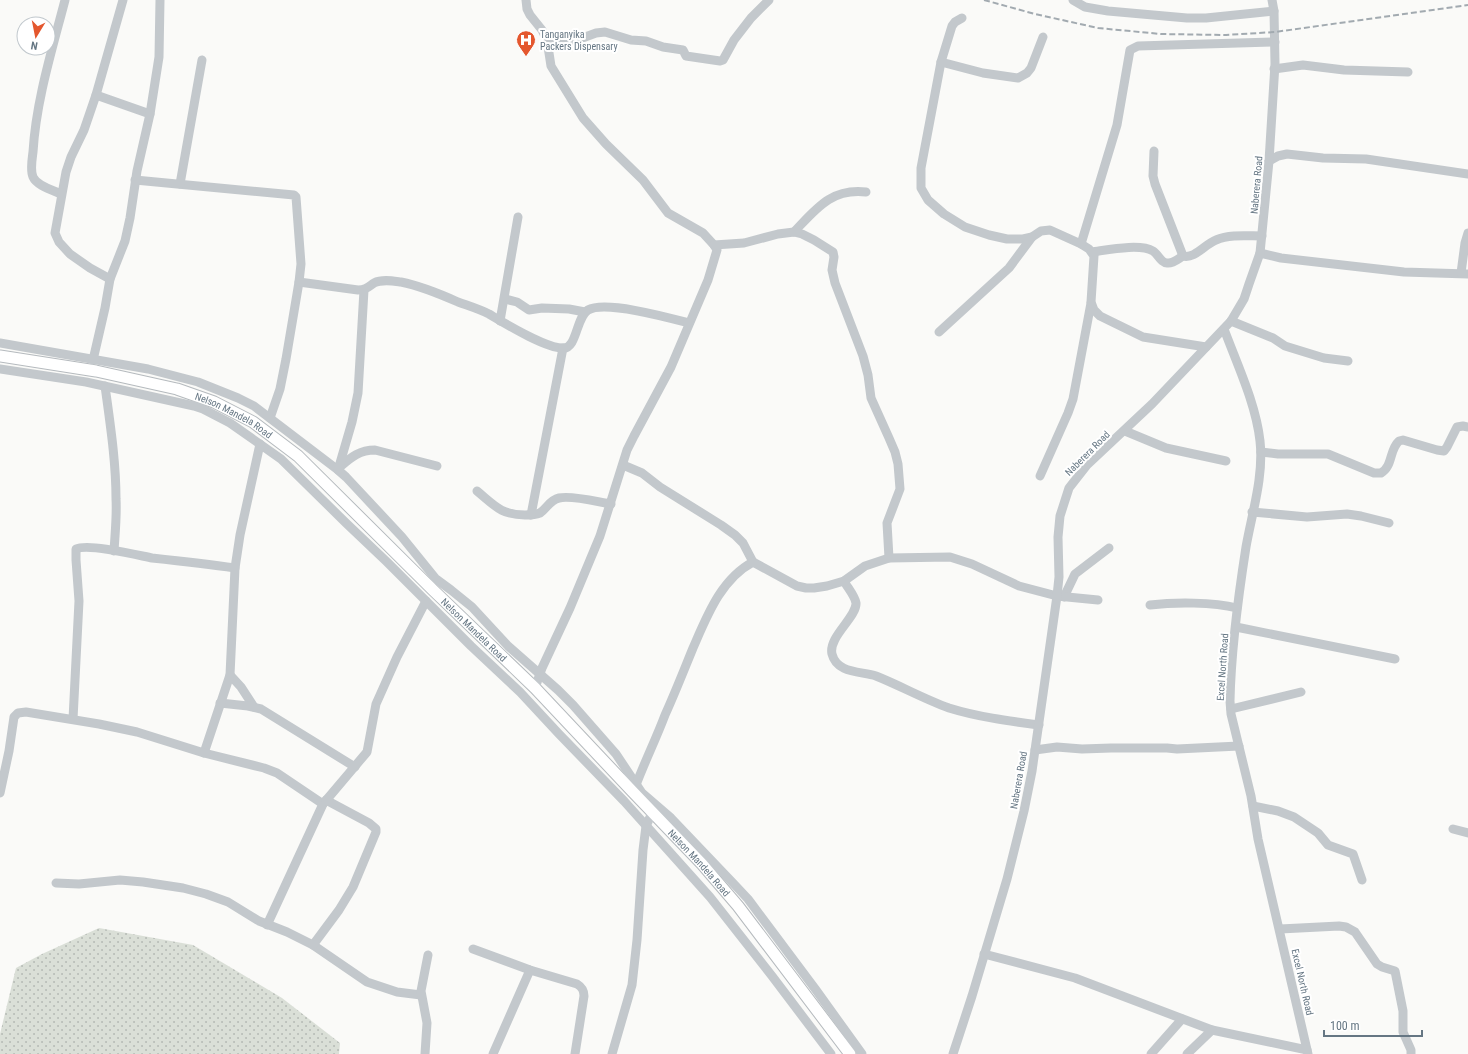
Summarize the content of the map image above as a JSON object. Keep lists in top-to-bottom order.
{
  "streets": {
    "main road": ["Nelson Mandela Road"],
    "street": ["Naberera Road", "Excel North Road"]
  },
  "crossings": [
    ["Naberera Road", "Excel North Road"]
  ],
  "places": {
    "hospital": ["Tanganyika Packers Dispensary"]
  },
  "scale_bar": "100 m",
  "north": "bottom"
}
